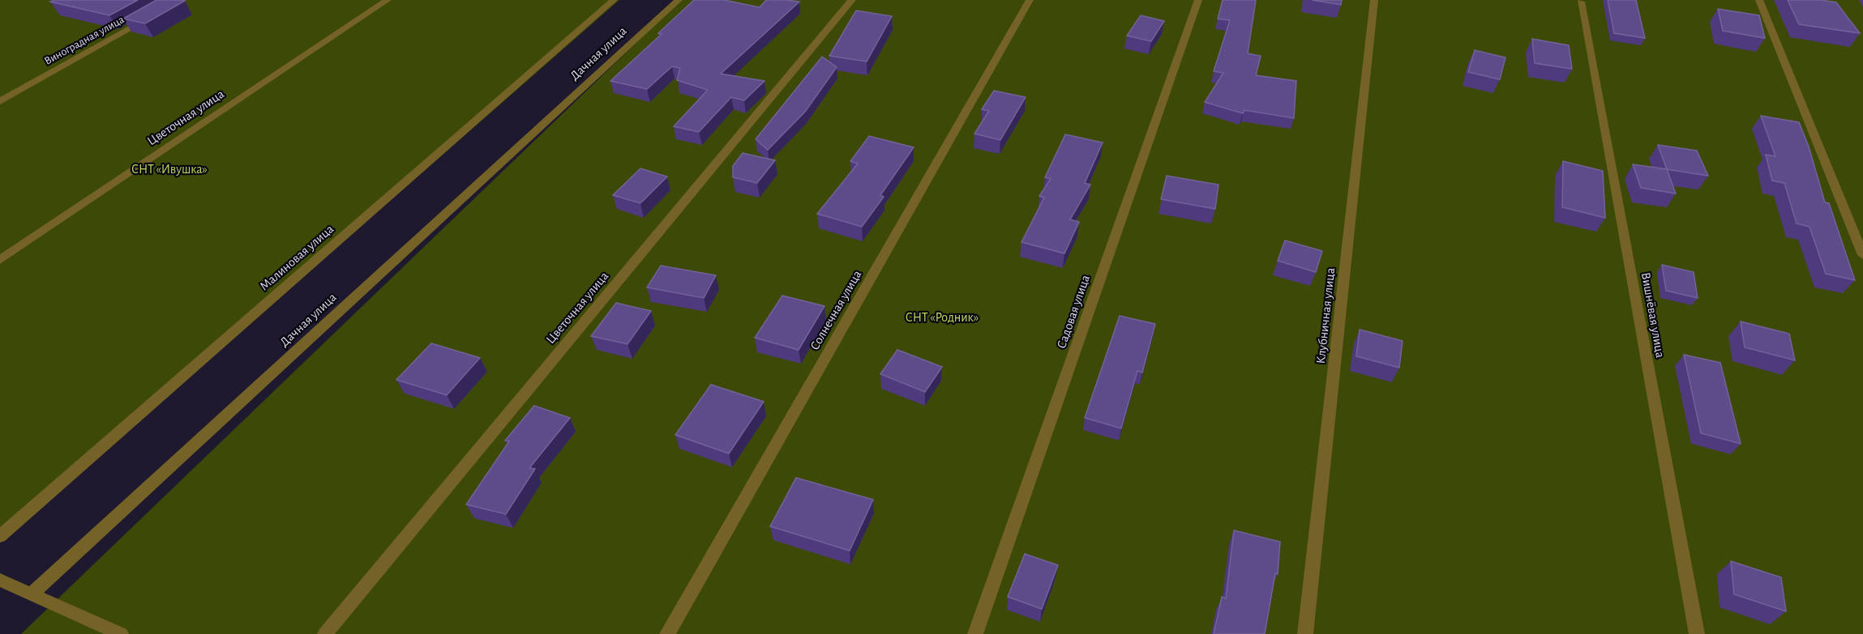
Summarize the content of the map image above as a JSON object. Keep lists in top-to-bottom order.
{
  "streets": {
    "street": [
      "Виноградная улица",
      "Дачная улица",
      "Цветочная улица",
      "Малиновая улица",
      "Солнечная улица",
      "Садовая улица",
      "Вишнёвая улица",
      "Клубничная улица"
    ]
  },
  "parks": ["СНТ «Ивушка»", "СНТ «Родник»"]
}
